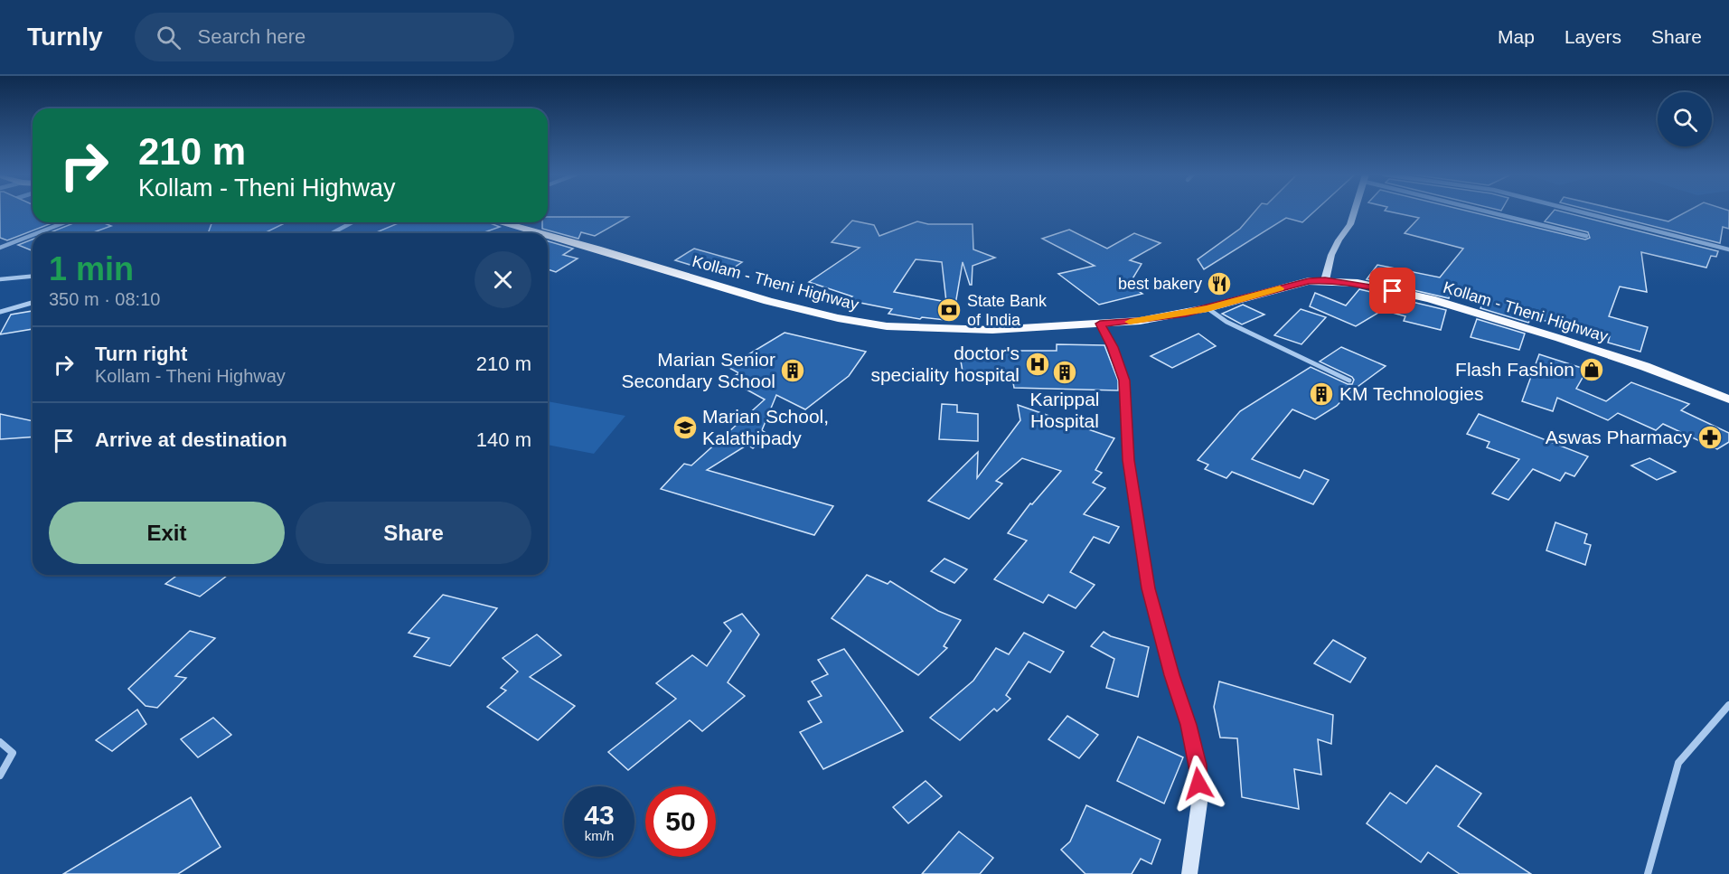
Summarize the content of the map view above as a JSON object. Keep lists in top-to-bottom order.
{
  "streets": {
    "highway": ["Kollam - Theni Highway"]
  },
  "places": {
    "restaurant": ["best bakery"],
    "bank": ["State Bank of India"],
    "hospital": ["doctor's speciality hospital"],
    "shop": ["Flash Fashion"],
    "building": ["Marian Senior Secondary School", "Karippal Hospital", "KM Technologies"],
    "school or university": ["Marian School, Kalathipady"],
    "pharmacy": ["Aswas Pharmacy"]
  },
  "page": {
    "header": "Turnly",
    "search": "Search here",
    "nav": ["Map", "Layers", "Share"],
    "turn": ["210 m", "Kollam - Theni Highway"],
    "heading": ["1 min", "350 m · 08:10"],
    "list": [
      {
        "name": "Turn right",
        "note": "Kollam - Theni Highway",
        "value": "210 m"
      },
      {
        "name": "Arrive at destination",
        "value": "140 m"
      }
    ],
    "buttons": ["Exit", "Share"],
    "speed": "43 km/h",
    "limit": "50"
  }
}
